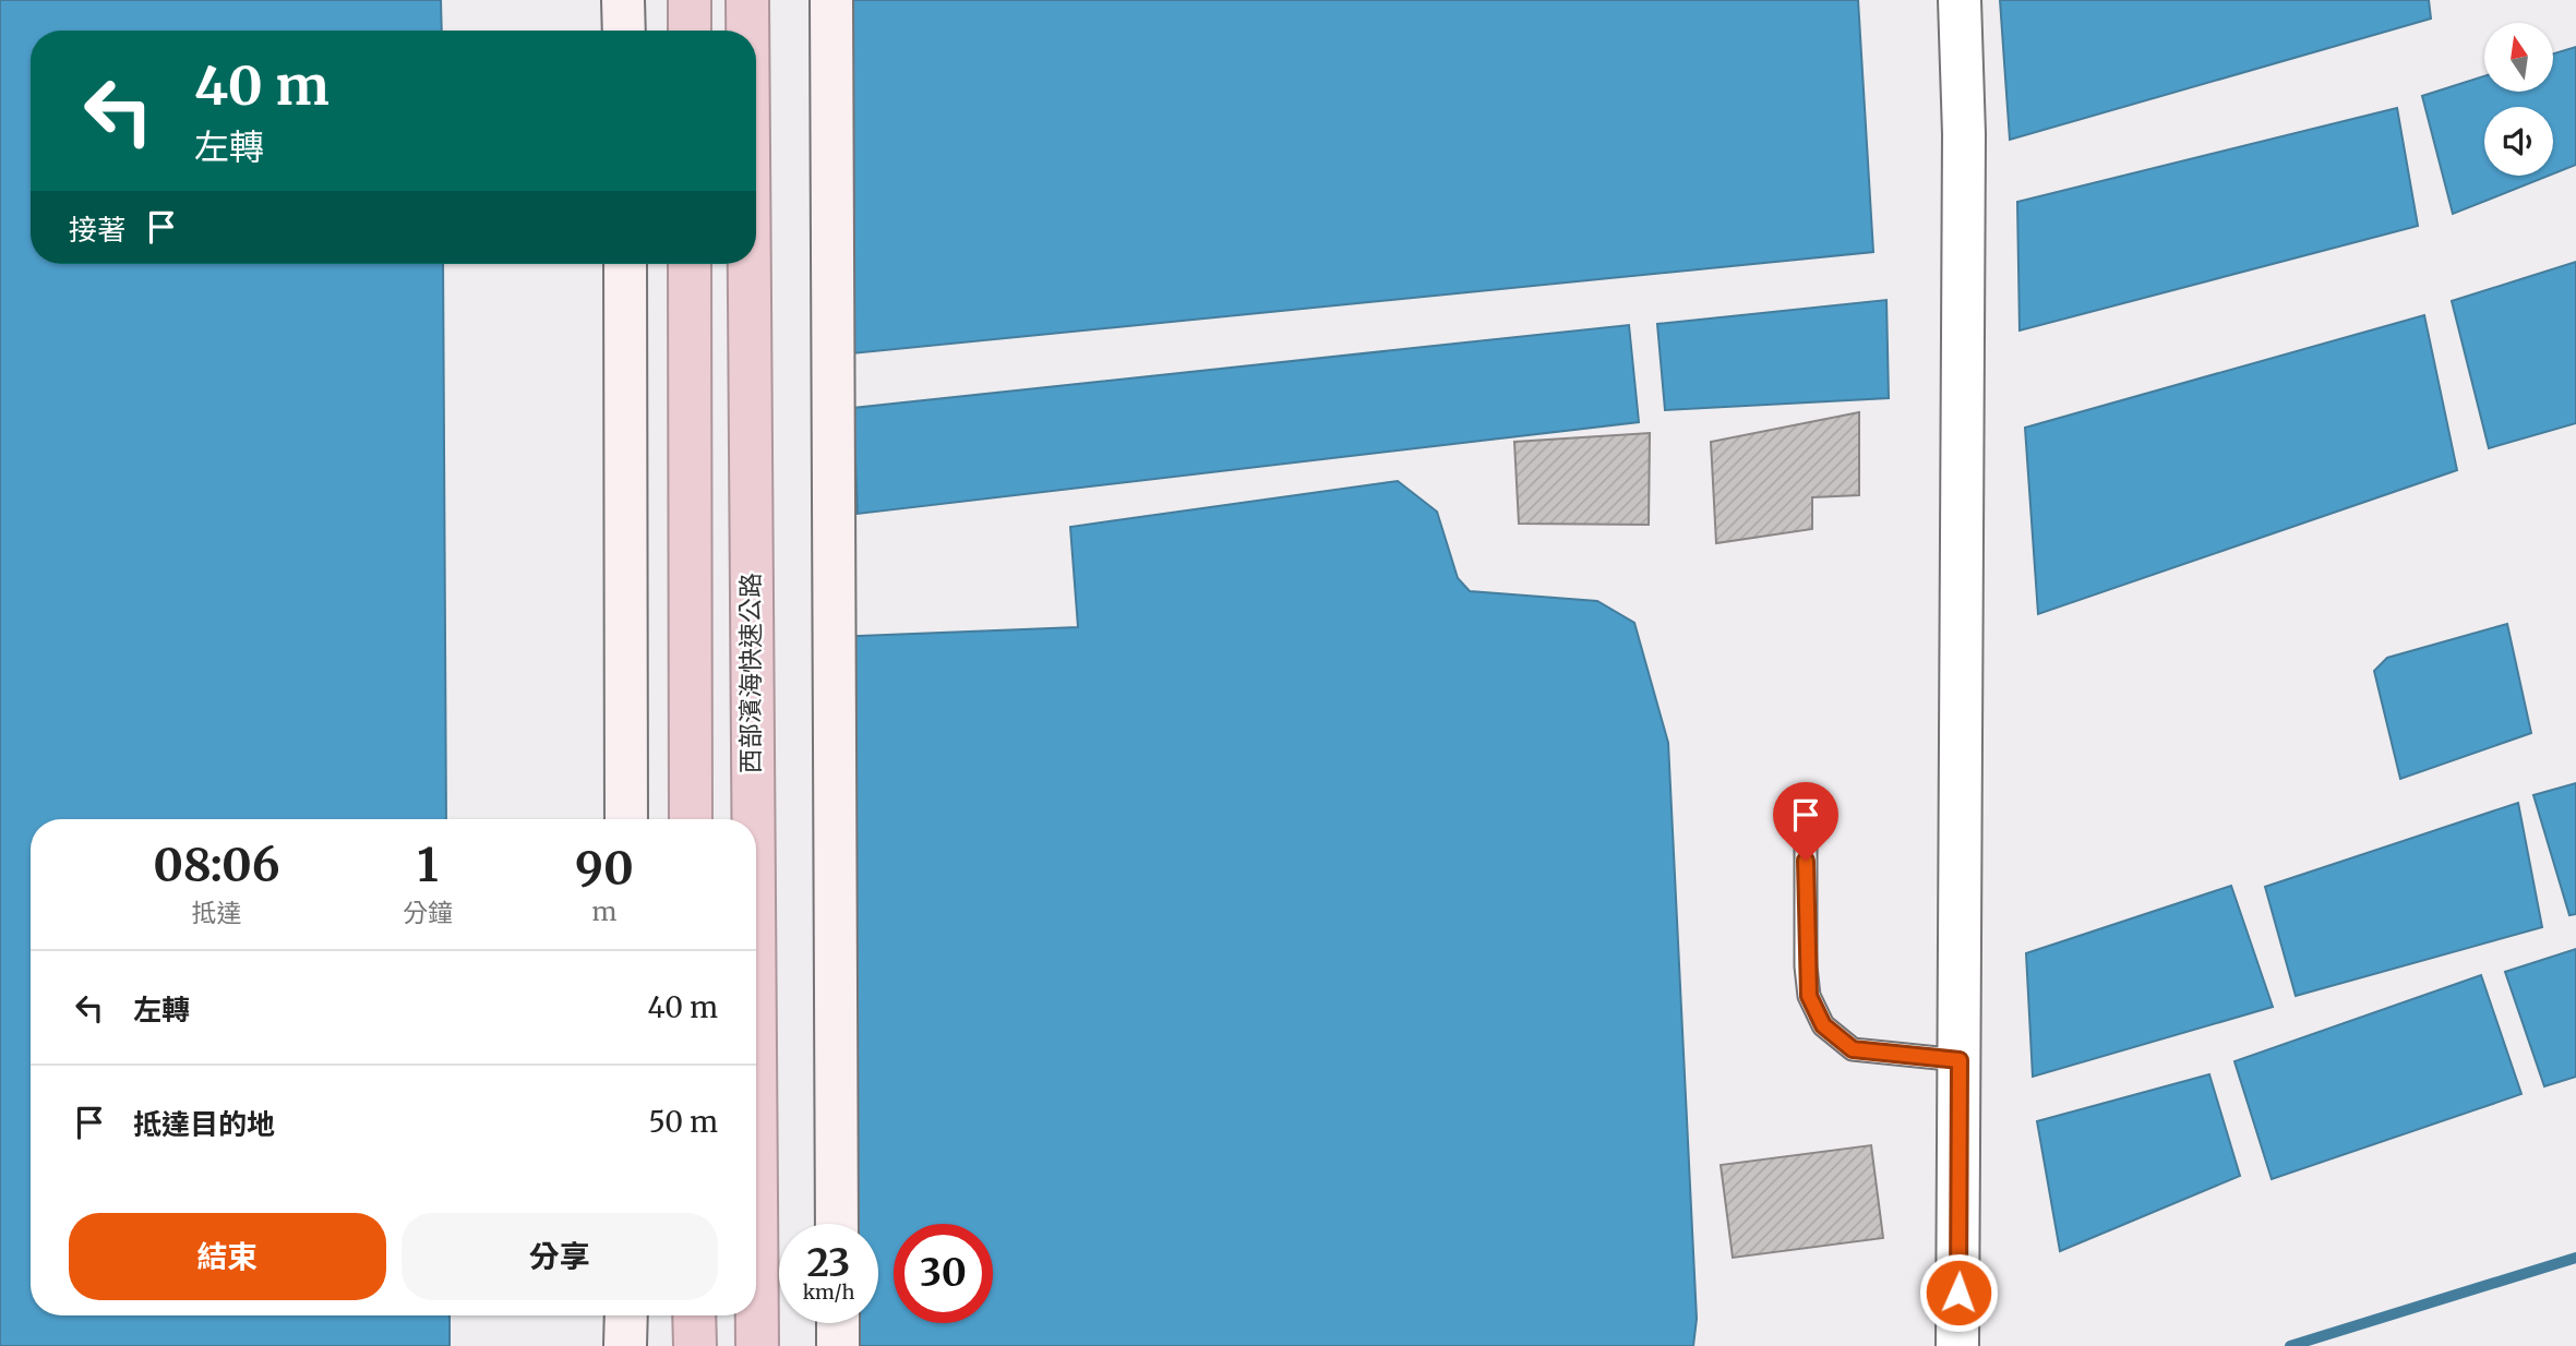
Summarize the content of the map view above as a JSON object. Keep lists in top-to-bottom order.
{
  "streets": {
    "highway": ["西部濱海快速公路"]
  },
  "north": "top",
  "page": {
    "turn": ["40 m", "左轉"],
    "then": "接著",
    "eta": [
      "08:06",
      "抵達",
      "1",
      "分鐘",
      "90",
      "m"
    ],
    "list": [
      {
        "name": "左轉",
        "value": "40 m"
      },
      {
        "name": "抵達目的地",
        "value": "50 m"
      }
    ],
    "buttons": ["結束", "分享"],
    "speed": "23 km/h",
    "limit": "30"
  }
}
